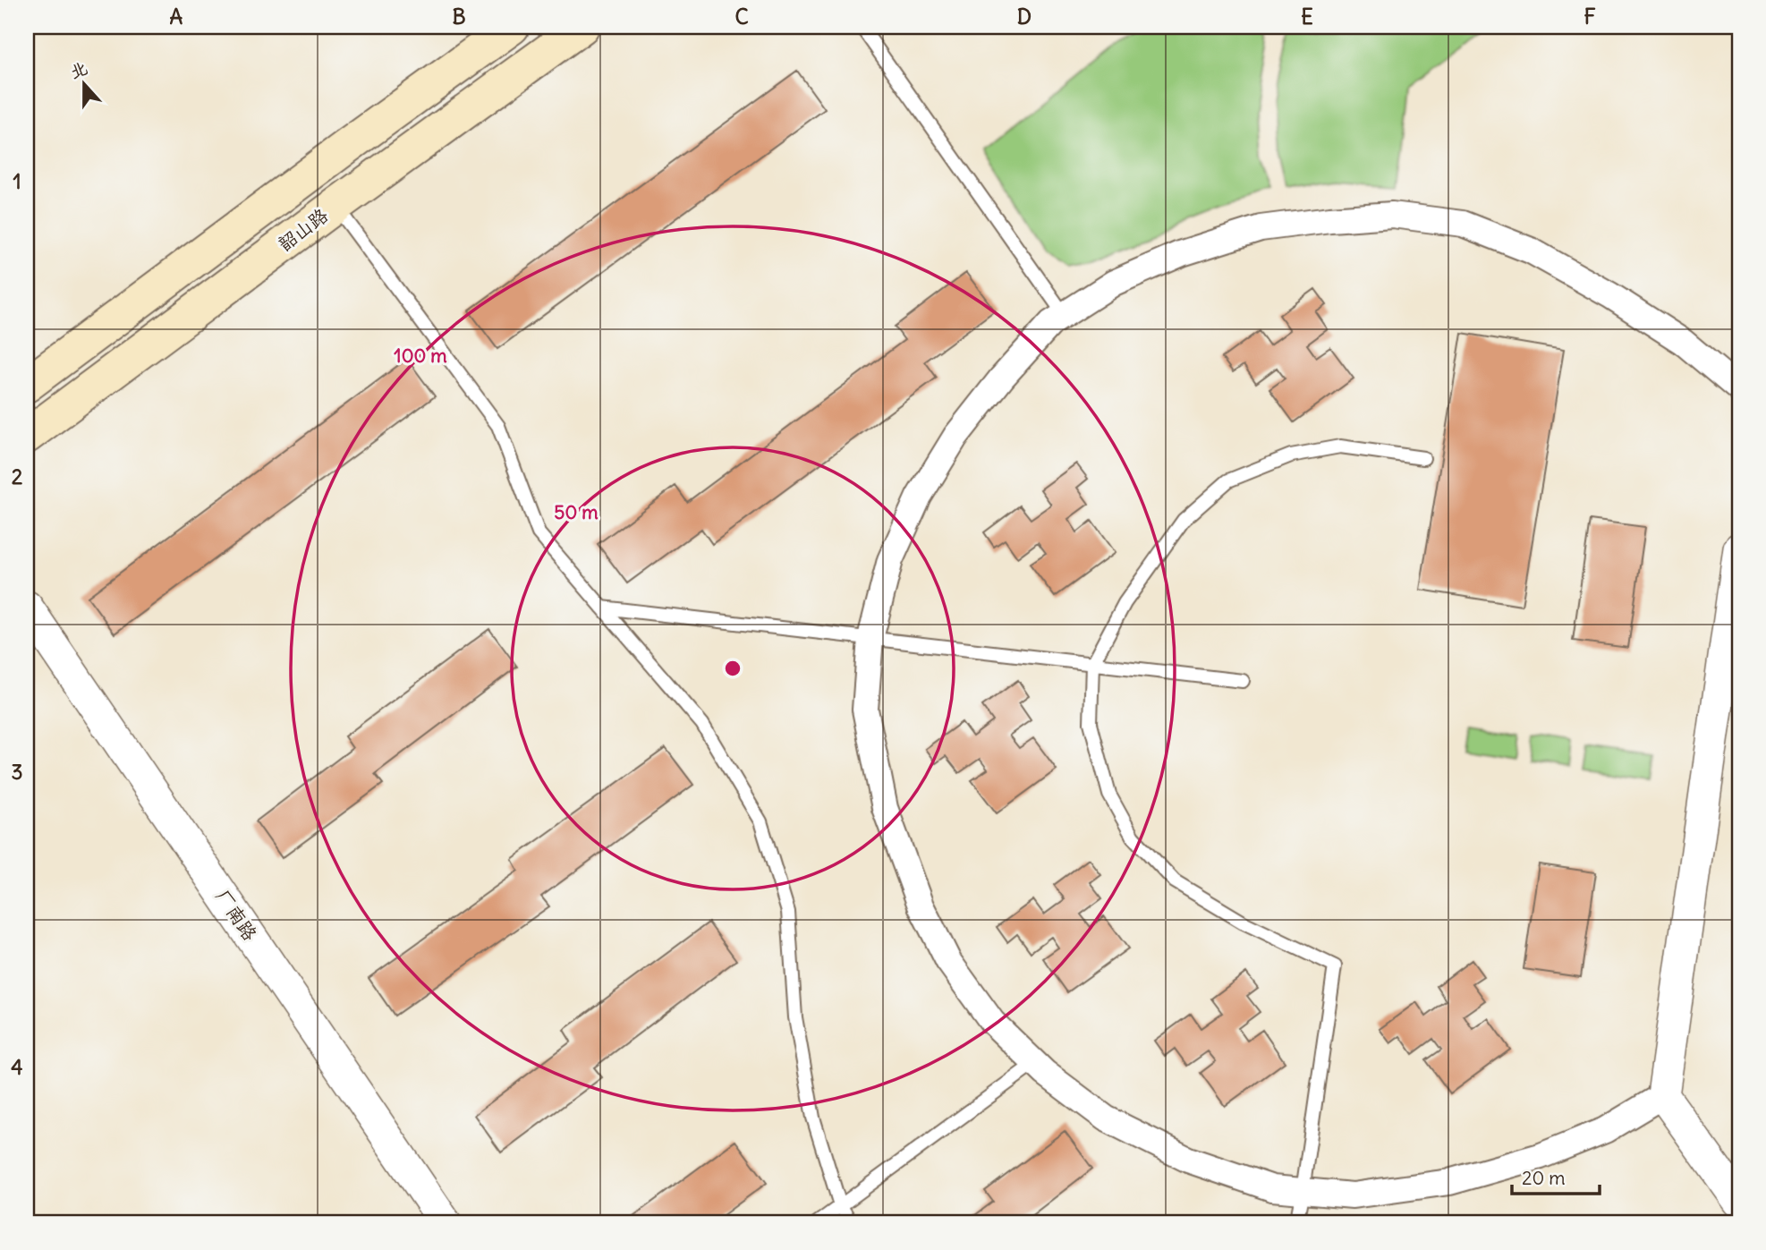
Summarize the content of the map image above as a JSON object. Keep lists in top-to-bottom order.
{
  "streets": {
    "main road": ["韶山路"],
    "street": ["厂南路"]
  },
  "scale_bar": "20 m",
  "north": "top",
  "grid": {
    "columns": [
      "A",
      "B",
      "C",
      "D",
      "E",
      "F"
    ],
    "rows": [
      "1",
      "2",
      "3",
      "4"
    ]
  },
  "rings": ["100 m", "50 m"]
}
